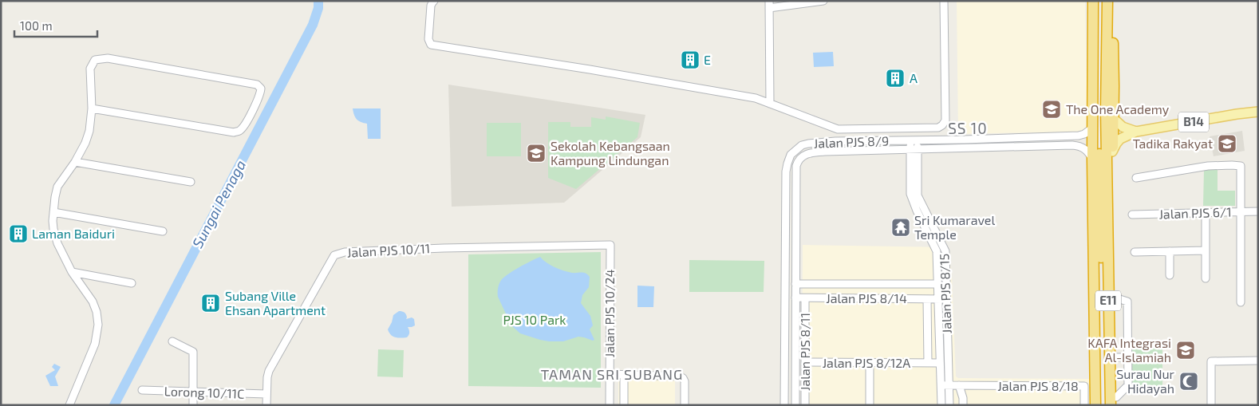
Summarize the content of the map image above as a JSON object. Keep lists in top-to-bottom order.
{
  "streets": {
    "highway": ["E11"],
    "main road": ["B14"],
    "street": [
      "Jalan PJS 8/9",
      "Jalan PJS 6/1",
      "Jalan PJS 10/11",
      "Jalan PJS 8/15",
      "Jalan PJS 8/14",
      "Jalan PJS 10/24",
      "Jalan PJS 8/11",
      "Jalan PJS 8/12A",
      "Jalan PJS 8/18",
      "Lorong 10/11C"
    ]
  },
  "crossings": [
    ["Jalan PJS 8/9", "Jalan PJS 8/15"],
    ["Jalan PJS 8/9", "Jalan PJS 8/14"],
    ["Jalan PJS 10/11", "Jalan PJS 10/24"],
    ["Jalan PJS 10/11", "Lorong 10/11C"],
    ["Jalan PJS 8/15", "Jalan PJS 8/14"],
    ["Jalan PJS 8/15", "Jalan PJS 8/12A"],
    ["Jalan PJS 8/15", "Jalan PJS 8/18"],
    ["Jalan PJS 8/14", "Jalan PJS 8/11"],
    ["Jalan PJS 8/14", "Jalan PJS 8/12A"],
    ["Jalan PJS 8/11", "Jalan PJS 8/12A"]
  ],
  "districts": ["SS 10", "TAMAN SRI SUBANG"],
  "water": ["Sungai Penaga"],
  "parks": ["PJS 10 Park"],
  "places": {
    "building": [
      "E",
      "A",
      "Laman Baiduri",
      "Subang Ville Ehsan Apartment"
    ],
    "school or university": [
      "The One Academy",
      "Tadika Rakyat",
      "Sekolah Kebangsaan Kampung Lindungan",
      "KAFA Integrasi Al-Islamiah"
    ],
    "temple": ["Sri Kumaravel Temple"],
    "mosque": ["Surau Nur Hidayah"]
  },
  "scale_bar": "100 m"
}
